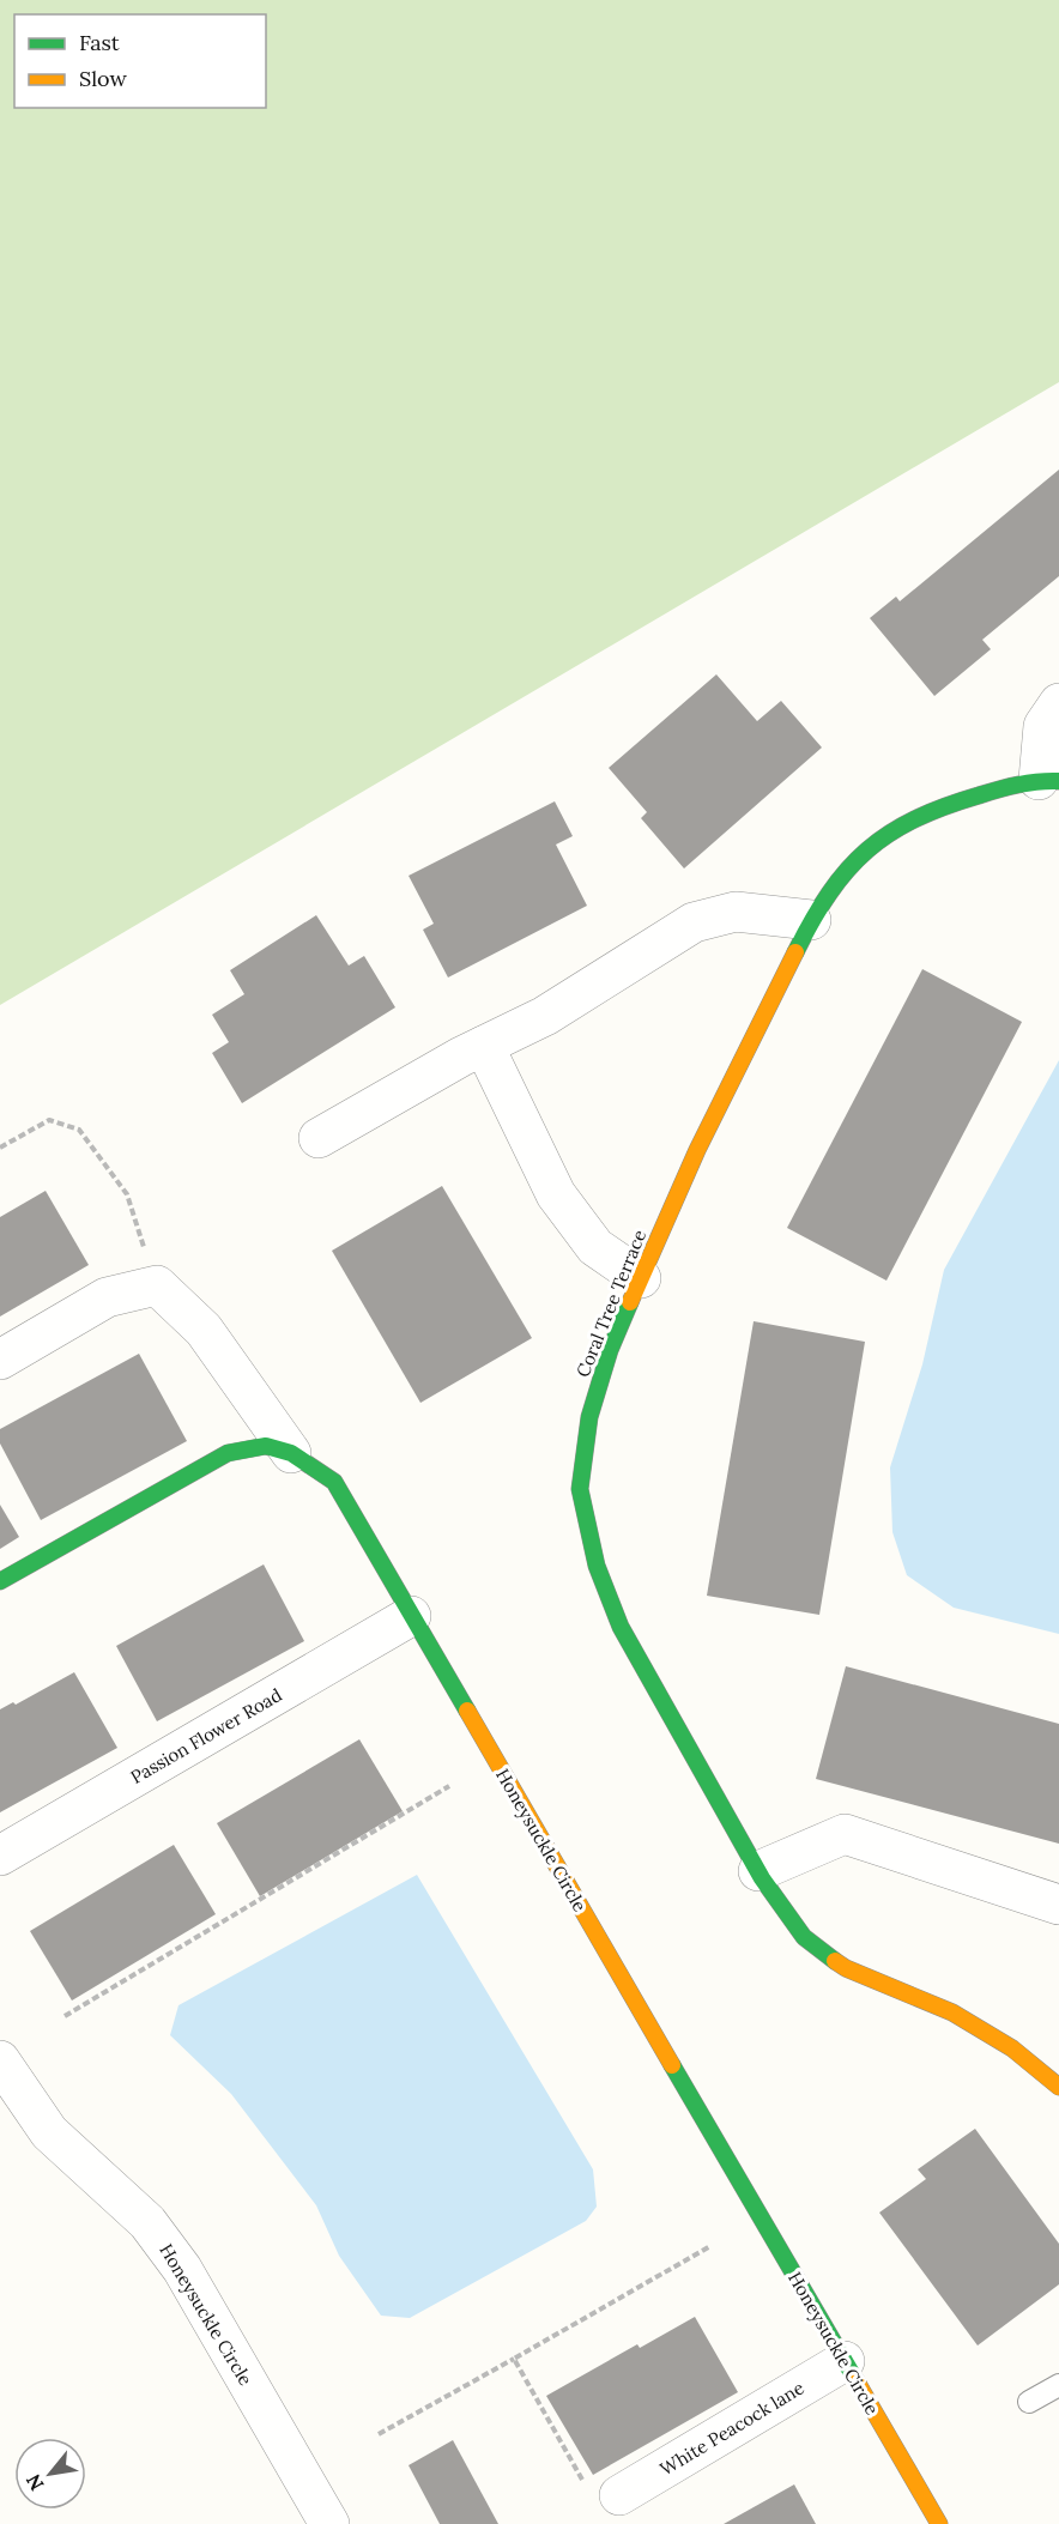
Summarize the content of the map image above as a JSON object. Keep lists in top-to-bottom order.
{
  "streets": {
    "street": [
      "Coral Tree Terrace",
      "Passion Flower Road",
      "Honeysuckle Circle",
      "White Peacock lane"
    ]
  },
  "crossings": [
    ["Passion Flower Road", "Honeysuckle Circle"],
    ["Honeysuckle Circle", "White Peacock lane"]
  ],
  "legend": ["Fast", "Slow"],
  "north": "bottom left"
}
